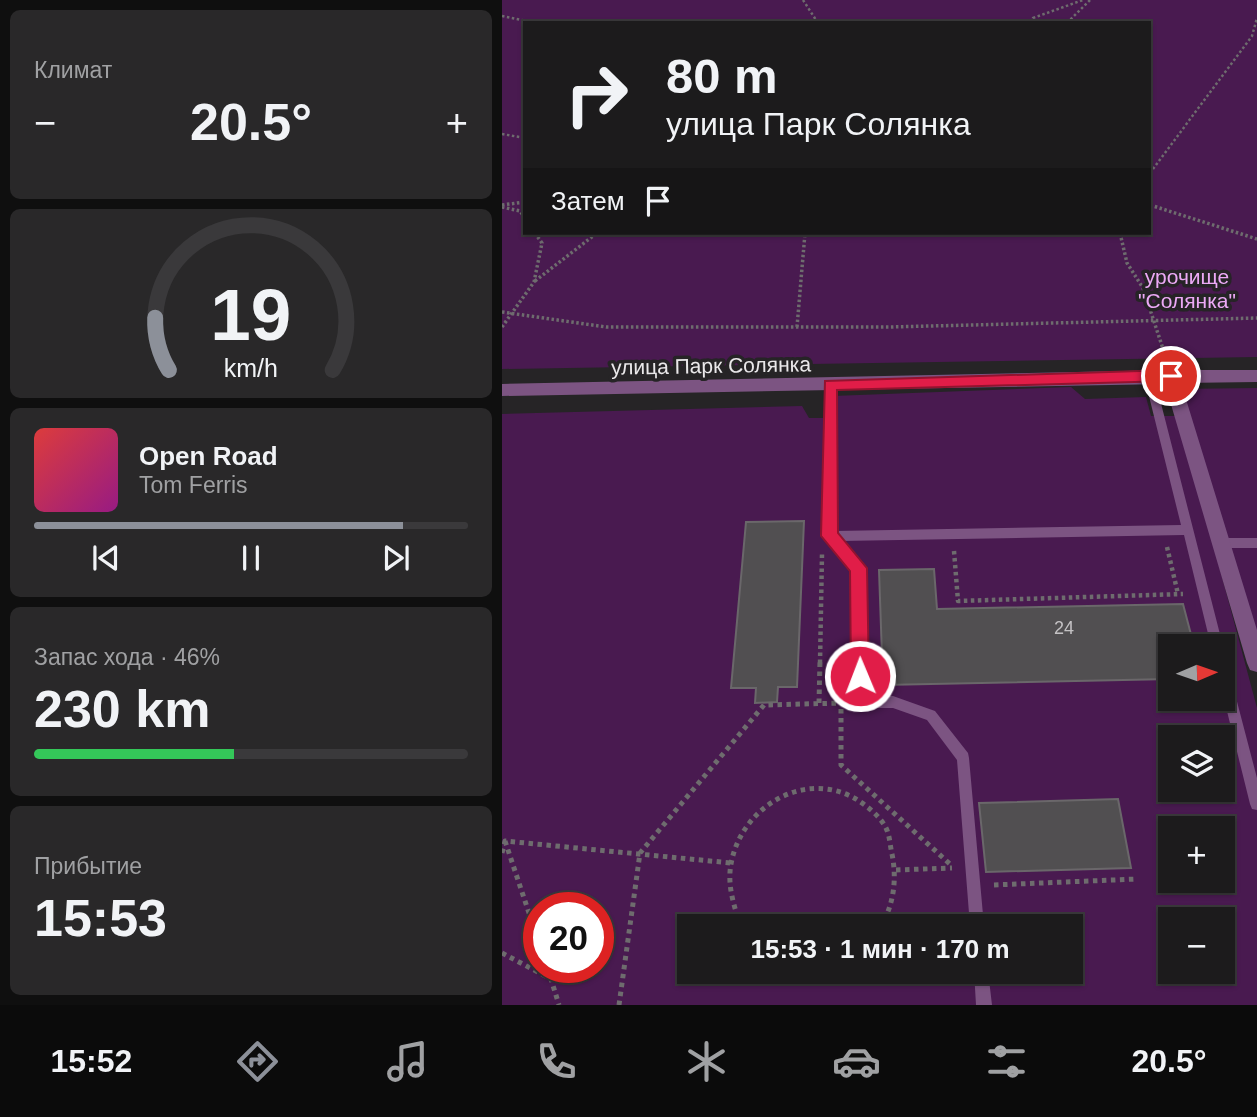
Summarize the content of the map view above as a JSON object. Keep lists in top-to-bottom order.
{
  "streets": {
    "street": ["улица Парк Солянка"]
  },
  "parks": ["урочище \"Солянка\""],
  "house_numbers": ["24"],
  "north": "right",
  "page": {
    "tile": [
      "Климат",
      ["Запас хода · 46%", "230 km"],
      ["Прибытие", "15:53"]
    ],
    "turn": ["80 m", "улица Парк Солянка"],
    "heat": ["−", "20.5°", "+"],
    "then": "Затем",
    "song": ["Open Road", "Tom Ferris"],
    "map_buttons": ["+", "−"],
    "limit": "20",
    "trip": "15:53 · 1 мин · 170 m",
    "tabs": ["15:52", "20.5°"],
    "gauge": ["19", "km/h"]
  }
}
